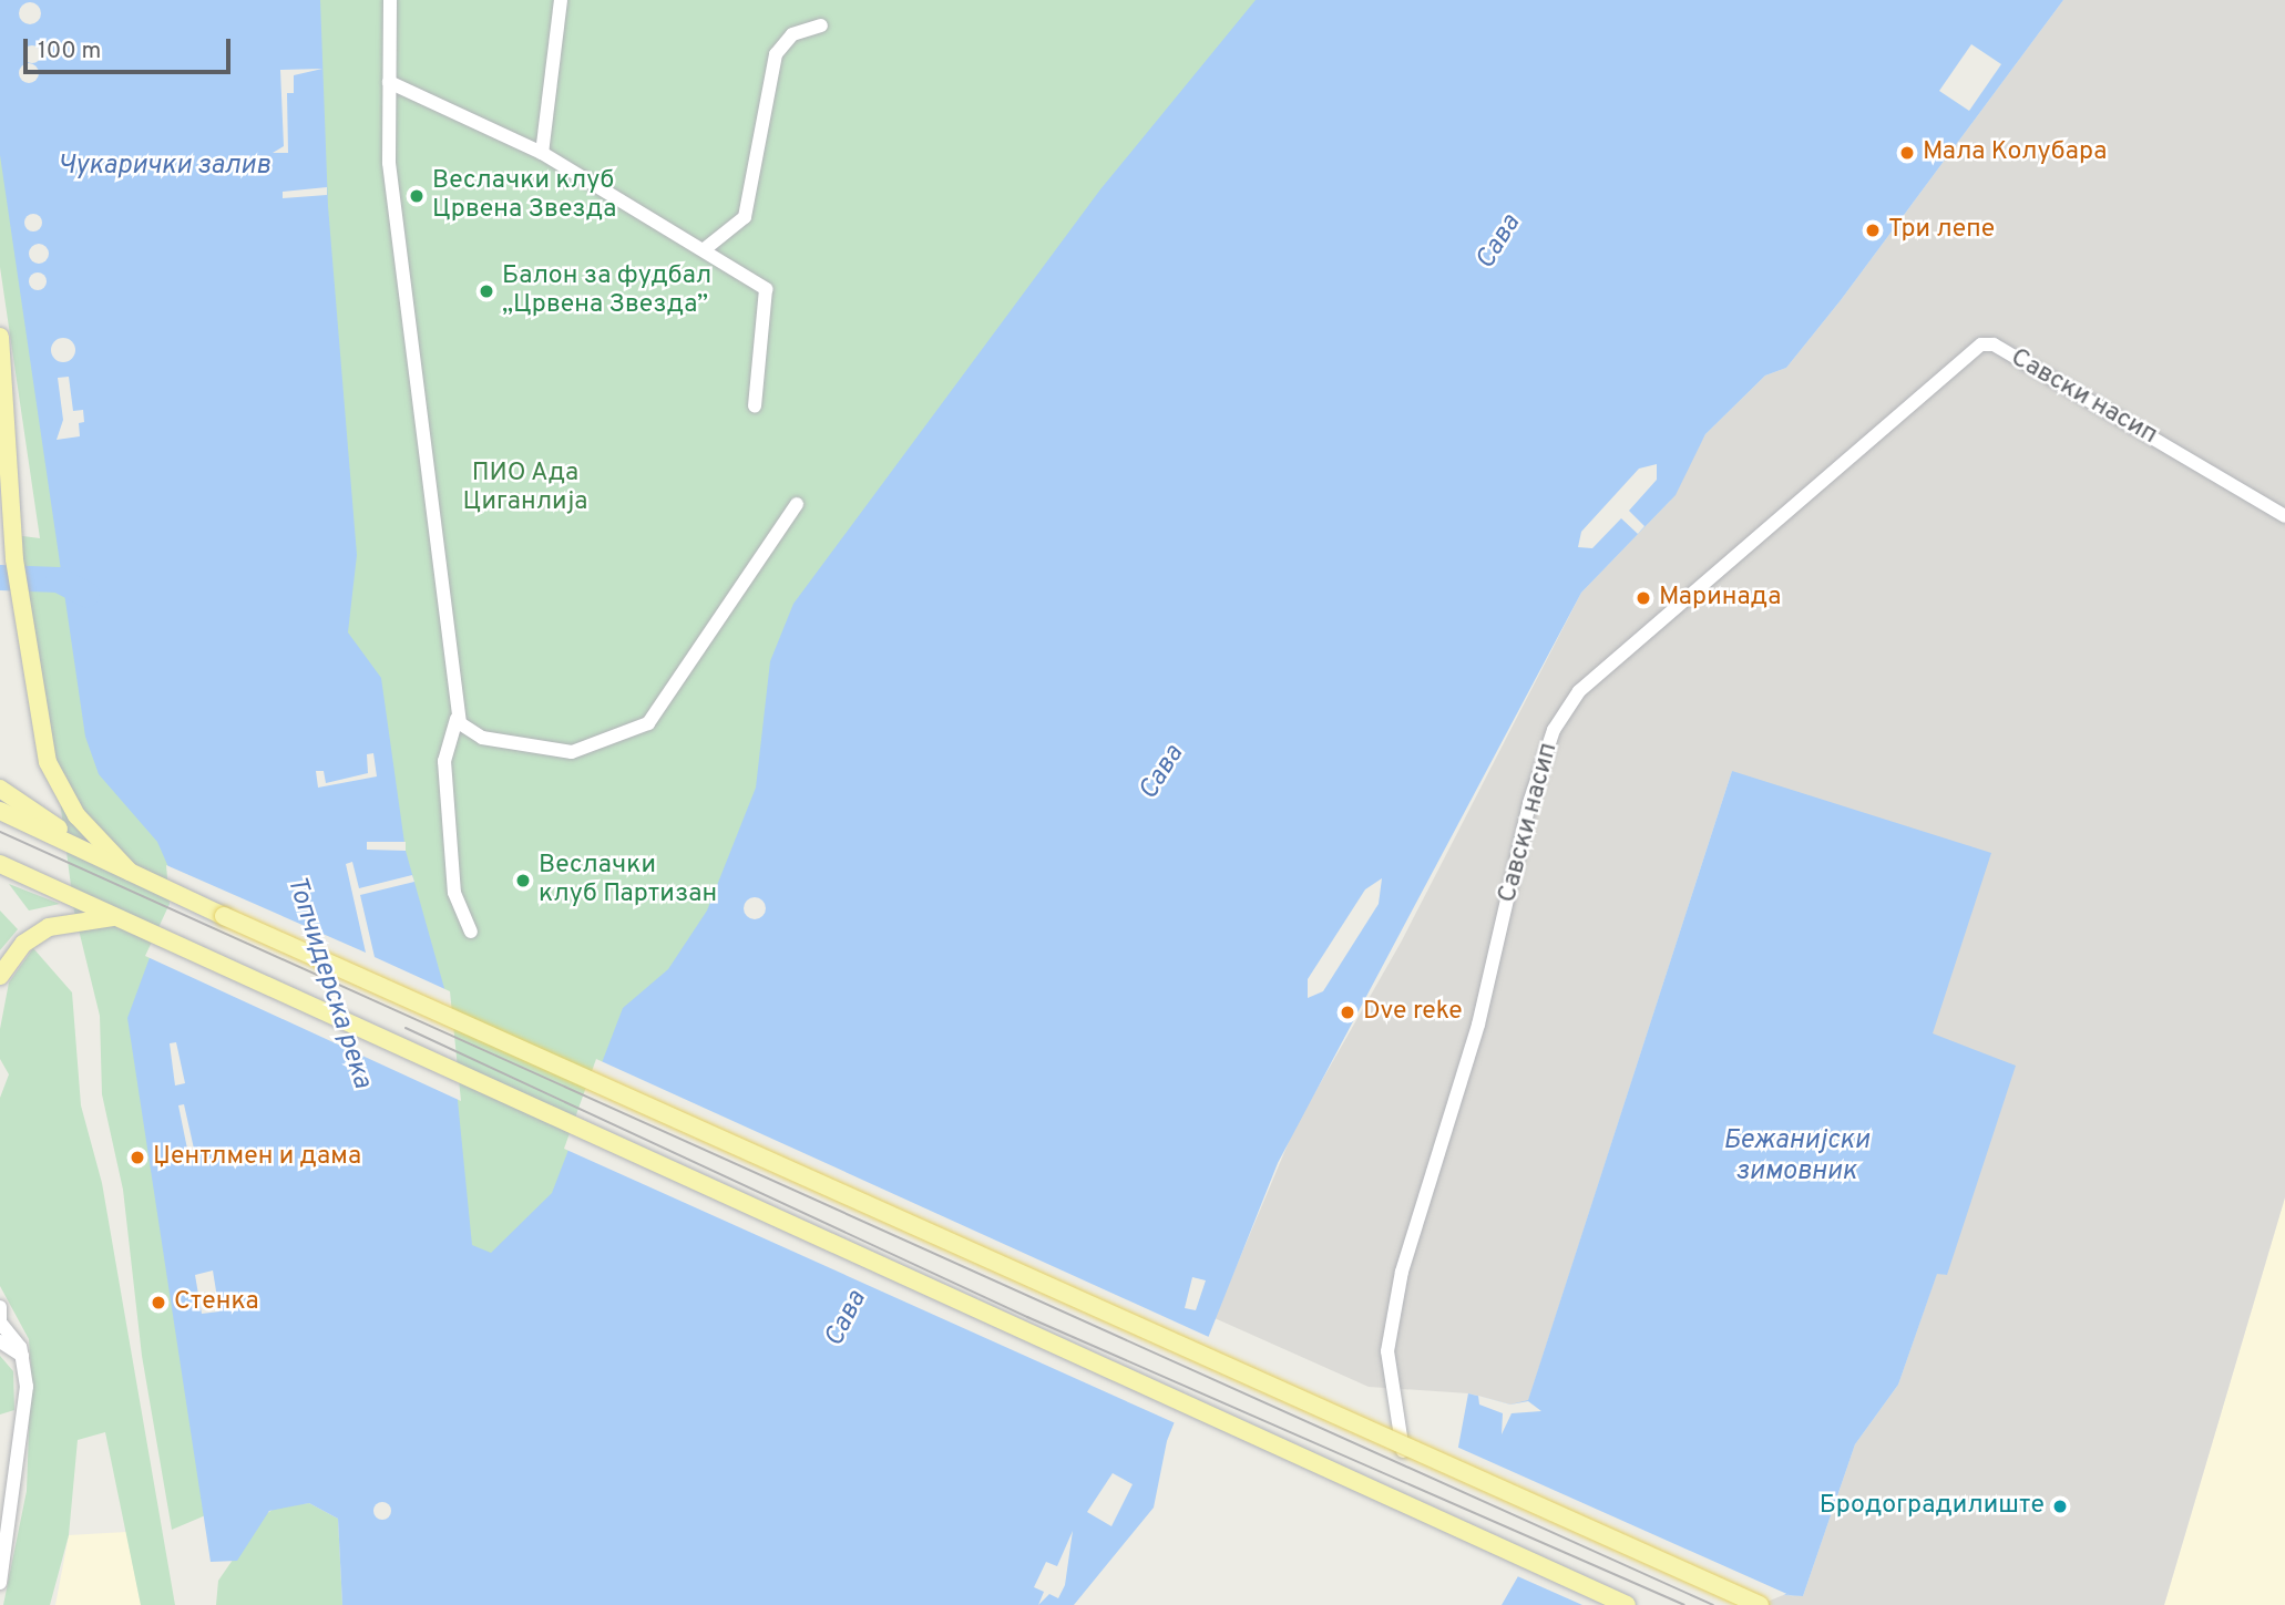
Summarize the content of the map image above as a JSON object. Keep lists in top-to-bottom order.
{
  "streets": {
    "street": ["Савски насип"]
  },
  "water": [
    "Чукарички залив",
    "Сава",
    "Топчидерска река",
    "Бежанијски зимовник"
  ],
  "parks": ["ПИО Ада Циганлија"],
  "places": [
    "Мала Колубара",
    "Веслачки клуб Црвена Звезда",
    "Три лепе",
    "Балон за фудбал „Црвена Звезда”",
    "Маринада",
    "Веслачки клуб Партизан",
    "Dve reke",
    "Џентлмен и дама",
    "Стенка",
    "Бродоградилиште"
  ],
  "scale_bar": "100 m"
}
